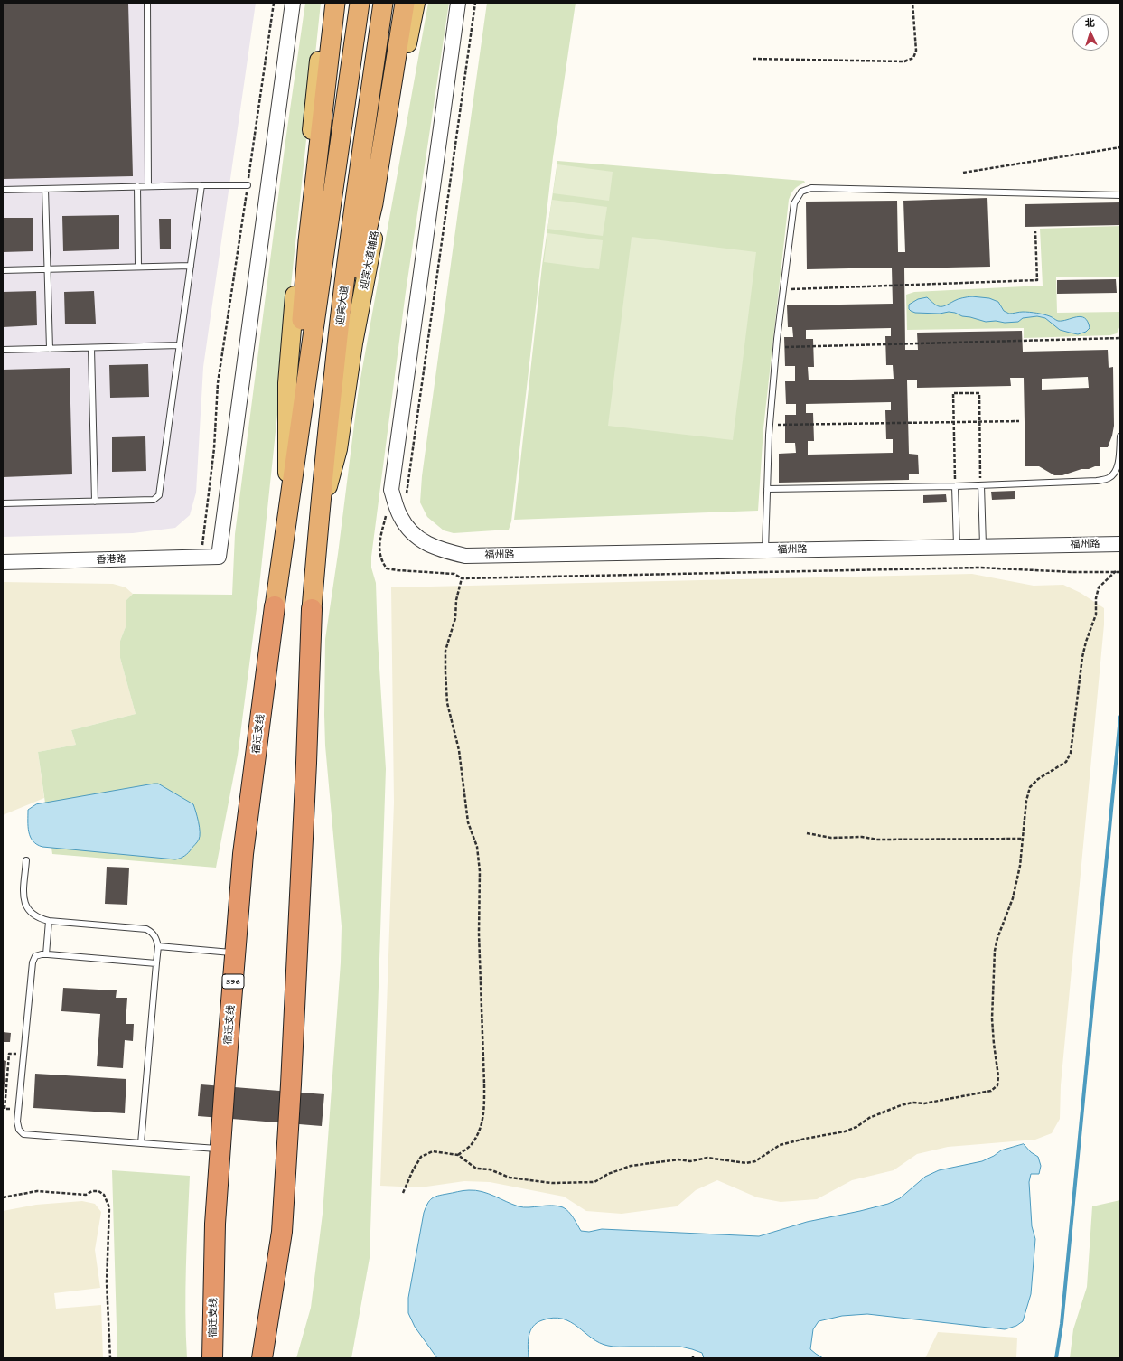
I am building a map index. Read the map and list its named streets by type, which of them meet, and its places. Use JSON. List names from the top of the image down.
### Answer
{
  "streets": {
    "highway": ["迎宾大道", "宿迁支线", "S96"],
    "main road": ["迎宾大道辅路"],
    "street": ["福州路", "香港路"]
  },
  "crossings": [
    ["迎宾大道辅路", "迎宾大道"]
  ],
  "north": "top"
}
